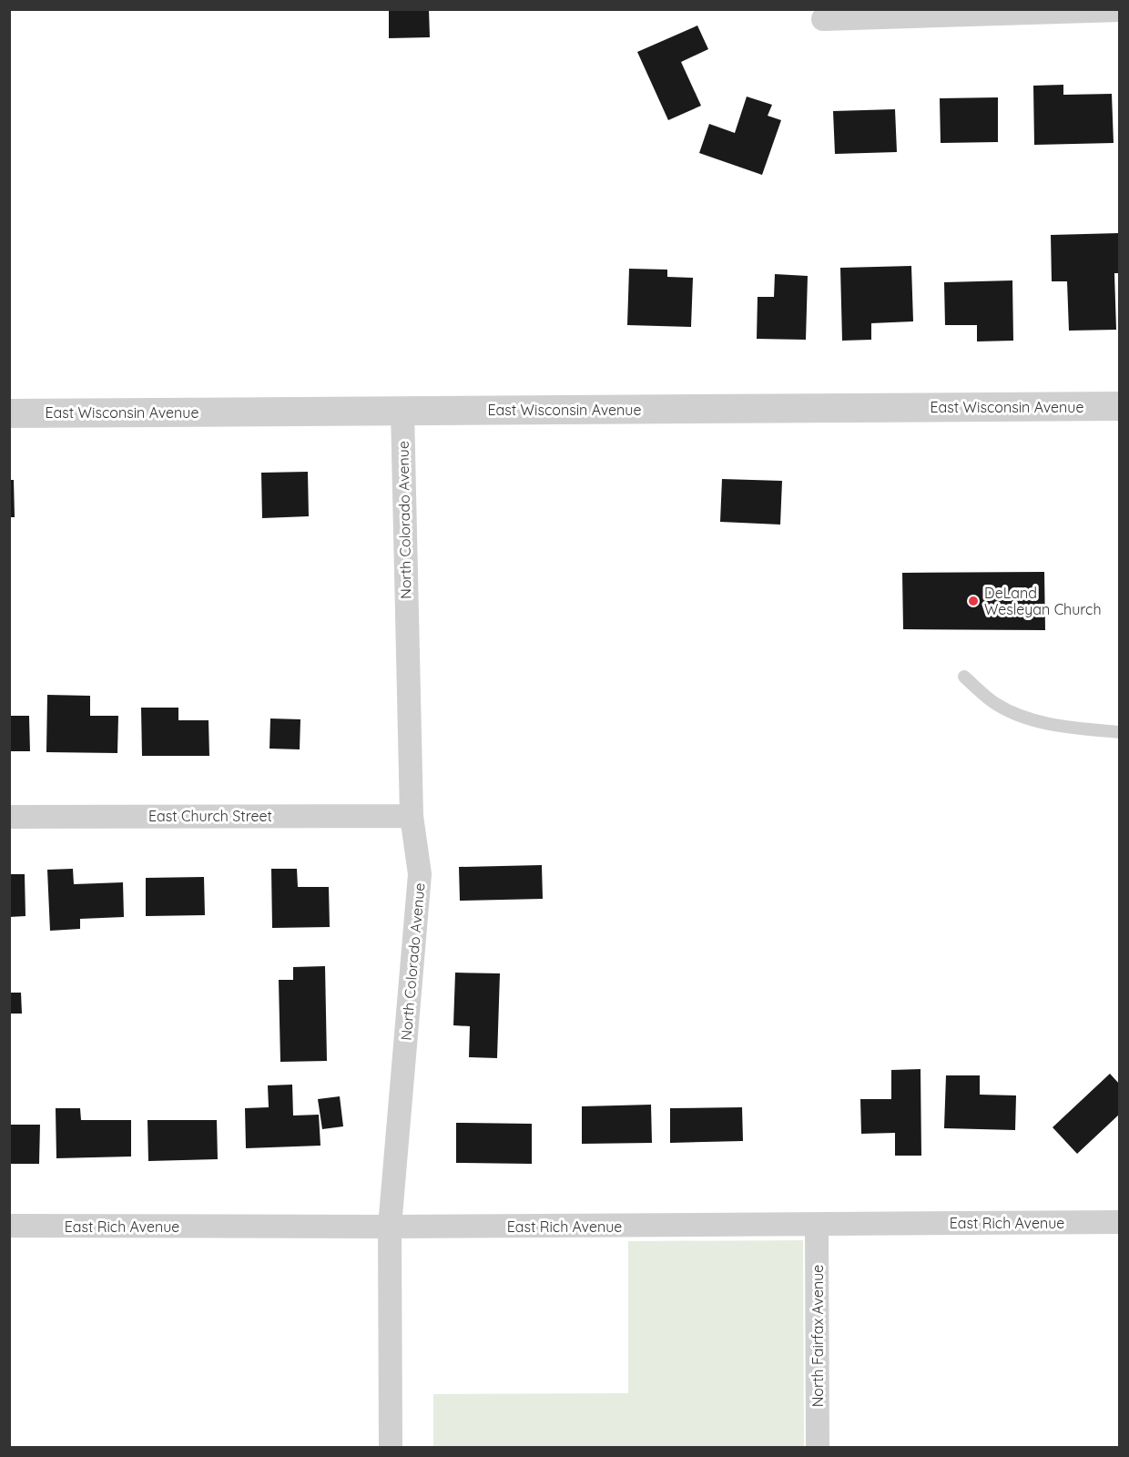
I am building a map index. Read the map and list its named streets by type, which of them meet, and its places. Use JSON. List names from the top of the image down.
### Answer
{
  "streets": {
    "street": [
      "East Wisconsin Avenue",
      "North Colorado Avenue",
      "East Church Street",
      "East Rich Avenue",
      "North Fairfax Avenue"
    ]
  },
  "crossings": [
    ["East Wisconsin Avenue", "North Colorado Avenue"],
    ["North Colorado Avenue", "East Church Street"],
    ["North Colorado Avenue", "East Rich Avenue"],
    ["East Rich Avenue", "North Fairfax Avenue"]
  ],
  "places": ["DeLand Wesleyan Church"]
}
